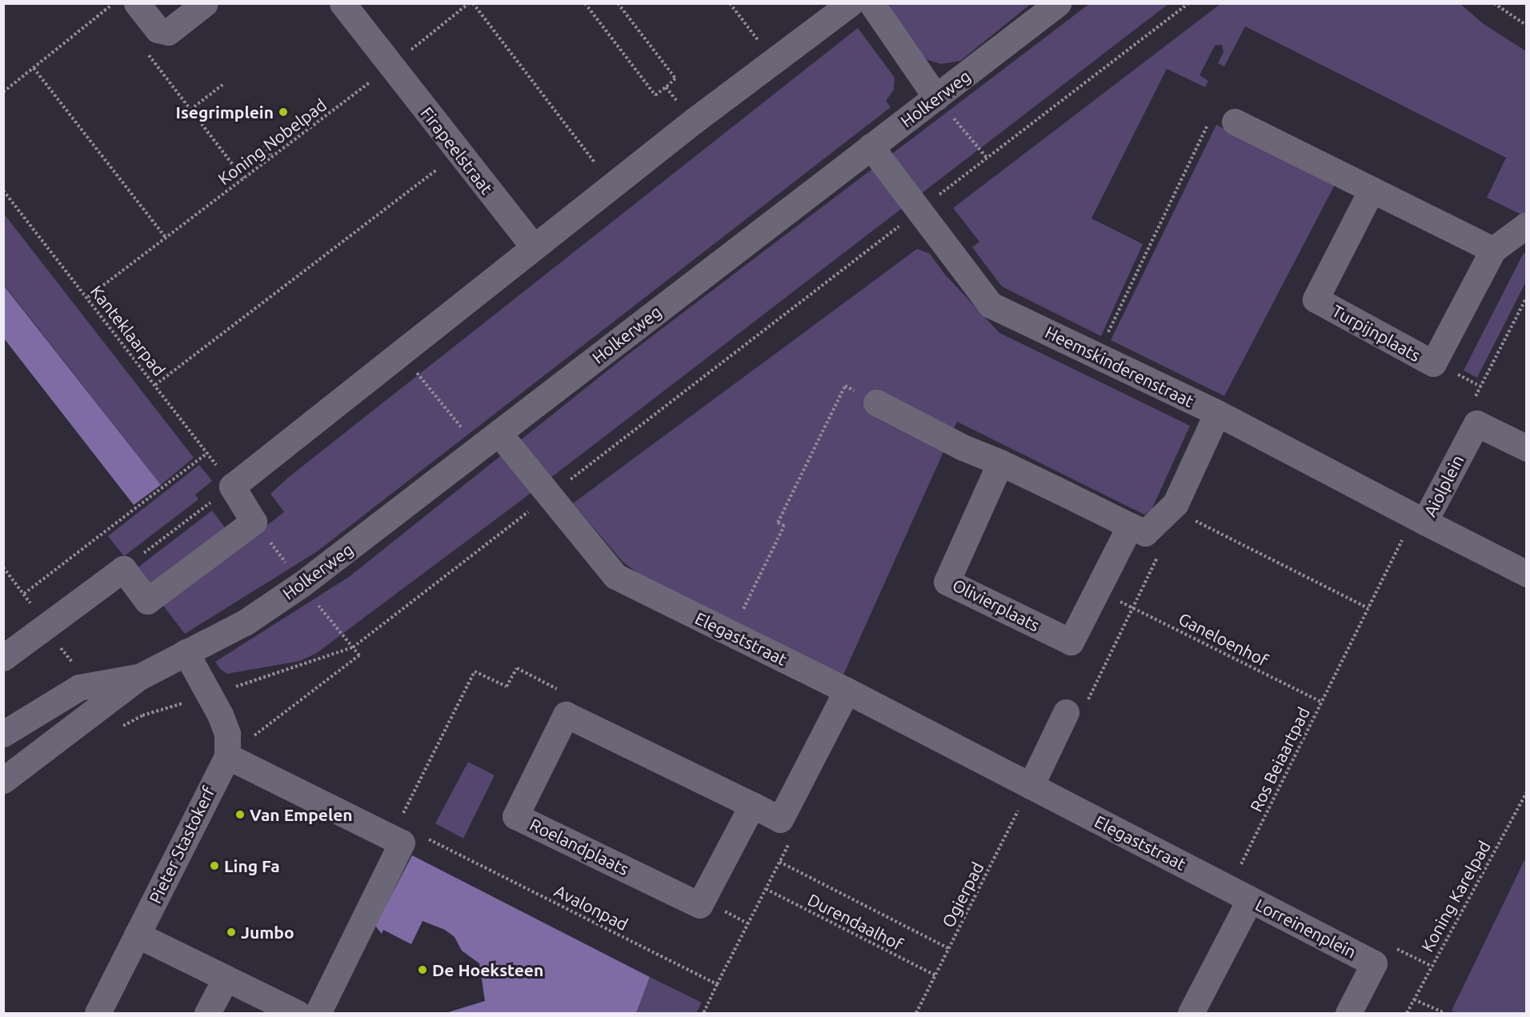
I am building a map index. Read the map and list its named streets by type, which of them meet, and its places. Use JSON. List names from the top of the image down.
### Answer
{
  "streets": {
    "street": [
      "Holkerweg",
      "Firapeelstraat",
      "Turpijnplaats",
      "Heemskinderenstraat",
      "Aiolplein",
      "Olivierplaats",
      "Elegaststraat",
      "Pieter Stastokerf",
      "Roelandplaats",
      "Lorreinenplein"
    ],
    "path": [
      "Koning Nobelpad",
      "Kanteklaarpad",
      "Ganeloenhof",
      "Ros Beiaartpad",
      "Ogierpad",
      "Koning Karelpad",
      "Avalonpad",
      "Durendaalhof"
    ]
  },
  "crossings": [
    ["Holkerweg", "Heemskinderenstraat"],
    ["Holkerweg", "Elegaststraat"],
    ["Koning Nobelpad", "Firapeelstraat"],
    ["Koning Nobelpad", "Kanteklaarpad"],
    ["Heemskinderenstraat", "Aiolplein"],
    ["Heemskinderenstraat", "Ros Beiaartpad"],
    ["Aiolplein", "Ros Beiaartpad"],
    ["Elegaststraat", "Ros Beiaartpad"],
    ["Elegaststraat", "Roelandplaats"],
    ["Elegaststraat", "Ogierpad"],
    ["Elegaststraat", "Lorreinenplein"],
    ["Ganeloenhof", "Ros Beiaartpad"],
    ["Ros Beiaartpad", "Lorreinenplein"],
    ["Ogierpad", "Durendaalhof"]
  ],
  "places": [
    "Isegrimplein",
    "Van Empelen",
    "Ling Fa",
    "Jumbo",
    "De Hoeksteen"
  ]
}
